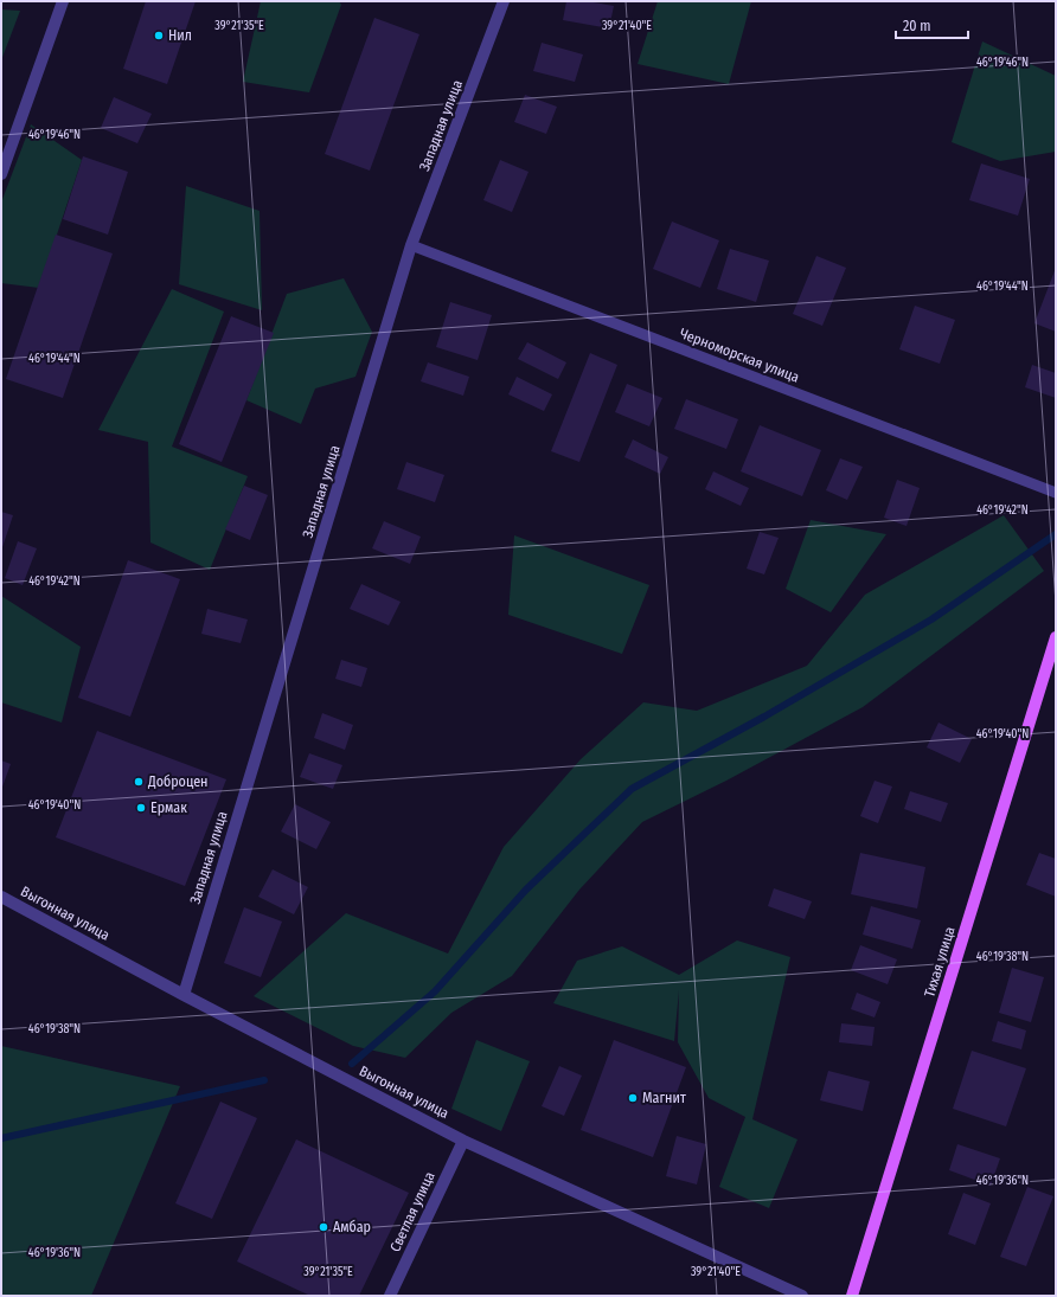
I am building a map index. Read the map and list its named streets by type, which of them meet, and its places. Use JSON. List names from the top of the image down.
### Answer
{
  "streets": {
    "main road": ["Тихая улица"],
    "street": ["Западная улица", "Выгонная улица", "Светлая улица"],
    "lane": ["Черноморская улица"]
  },
  "crossings": [
    ["Западная улица", "Черноморская улица"],
    ["Западная улица", "Выгонная улица"],
    ["Выгонная улица", "Светлая улица"]
  ],
  "places": [
    "Нил",
    "Доброцен",
    "Ермак",
    "Магнит",
    "Амбар"
  ],
  "scale_bar": "20 m",
  "coordinates": [
    "39°21'35\"E",
    "39°21'40\"E",
    "46°19'46\"N",
    "46°19'44\"N",
    "46°19'42\"N",
    "46°19'40\"N",
    "46°19'38\"N",
    "46°19'36\"N"
  ]
}
